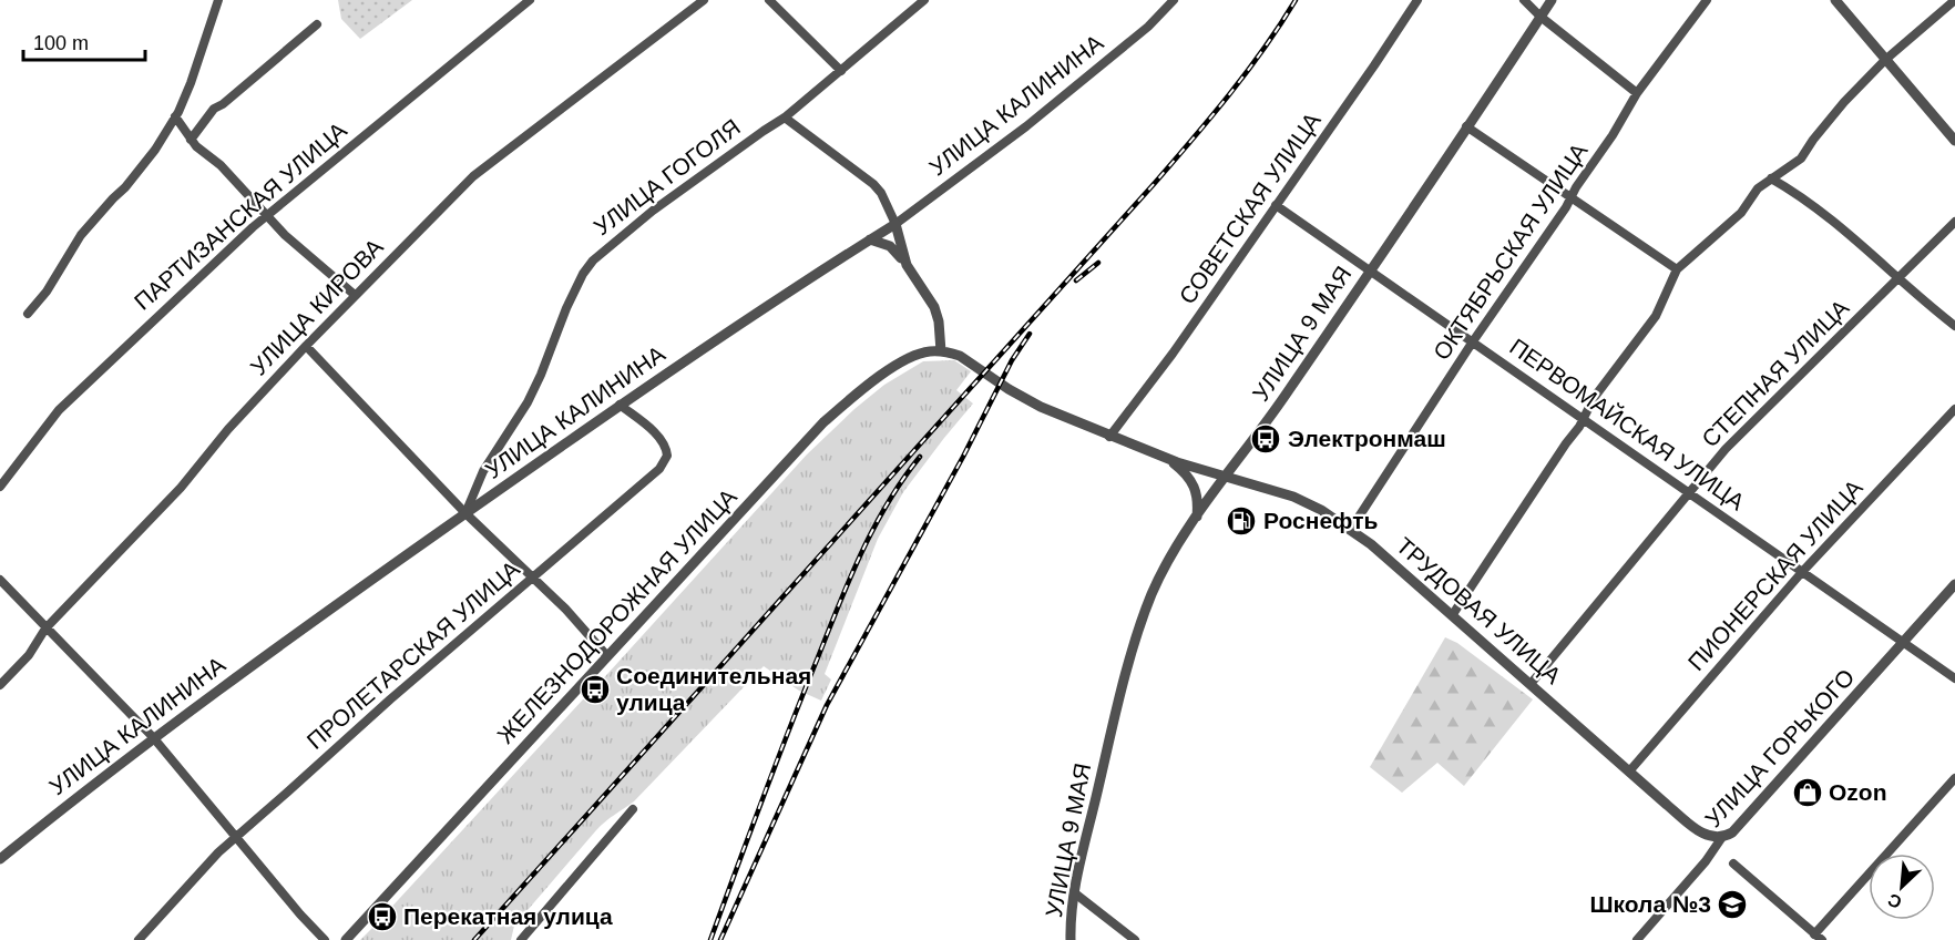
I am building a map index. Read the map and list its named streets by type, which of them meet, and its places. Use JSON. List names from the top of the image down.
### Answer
{
  "streets": {
    "street": [
      "УЛИЦА КАЛИНИНА",
      "УЛИЦА ГОГОЛЯ",
      "СОВЕТСКАЯ УЛИЦА",
      "ПАРТИЗАНСКАЯ УЛИЦА",
      "ОКТЯБРЬСКАЯ УЛИЦА",
      "УЛИЦА КИРОВА",
      "УЛИЦА 9 МАЯ",
      "СТЕПНАЯ УЛИЦА",
      "ПЕРВОМАЙСКАЯ УЛИЦА",
      "ПИОНЕРСКАЯ УЛИЦА",
      "ТРУДОВАЯ УЛИЦА",
      "ЖЕЛЕЗНОДОРОЖНАЯ УЛИЦА",
      "ПРОЛЕТАРСКАЯ УЛИЦА",
      "УЛИЦА ГОРЬКОГО"
    ]
  },
  "crossings": [
    ["УЛИЦА КАЛИНИНА", "УЛИЦА ГОГОЛЯ"],
    ["УЛИЦА КАЛИНИНА", "ПРОЛЕТАРСКАЯ УЛИЦА"],
    ["СОВЕТСКАЯ УЛИЦА", "ПЕРВОМАЙСКАЯ УЛИЦА"],
    ["СОВЕТСКАЯ УЛИЦА", "ТРУДОВАЯ УЛИЦА"],
    ["ОКТЯБРЬСКАЯ УЛИЦА", "ПЕРВОМАЙСКАЯ УЛИЦА"],
    ["ОКТЯБРЬСКАЯ УЛИЦА", "ТРУДОВАЯ УЛИЦА"],
    ["УЛИЦА 9 МАЯ", "ПЕРВОМАЙСКАЯ УЛИЦА"],
    ["УЛИЦА 9 МАЯ", "ТРУДОВАЯ УЛИЦА"],
    ["СТЕПНАЯ УЛИЦА", "ПЕРВОМАЙСКАЯ УЛИЦА"],
    ["СТЕПНАЯ УЛИЦА", "ТРУДОВАЯ УЛИЦА"],
    ["ПЕРВОМАЙСКАЯ УЛИЦА", "ПИОНЕРСКАЯ УЛИЦА"],
    ["ПЕРВОМАЙСКАЯ УЛИЦА", "УЛИЦА ГОРЬКОГО"],
    ["ПИОНЕРСКАЯ УЛИЦА", "ТРУДОВАЯ УЛИЦА"],
    ["ТРУДОВАЯ УЛИЦА", "ЖЕЛЕЗНОДОРОЖНАЯ УЛИЦА"],
    ["ТРУДОВАЯ УЛИЦА", "УЛИЦА ГОРЬКОГО"]
  ],
  "places": {
    "bus stop": ["Электронмаш", "Соединительная улица", "Перекатная улица"],
    "fuel station": ["Роснефть"],
    "shop": ["Ozon"],
    "school or university": ["Школа №3"]
  },
  "scale_bar": "100 m",
  "north": "bottom left"
}
